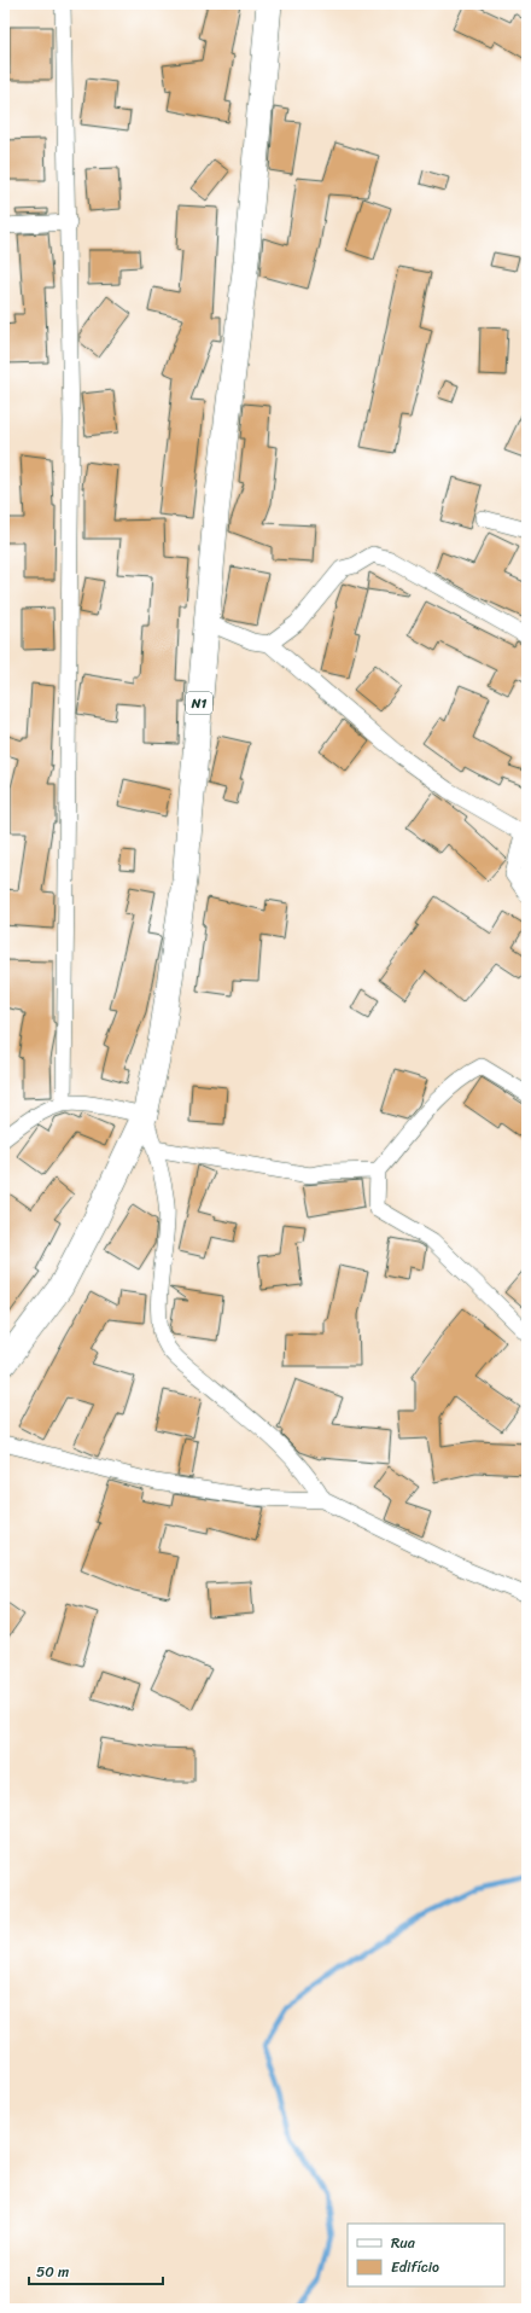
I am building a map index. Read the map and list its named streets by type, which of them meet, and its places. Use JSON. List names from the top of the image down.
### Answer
{
  "streets": {
    "main road": ["N1"]
  },
  "legend": ["Rua", "Edifício"],
  "scale_bar": "50 m"
}
